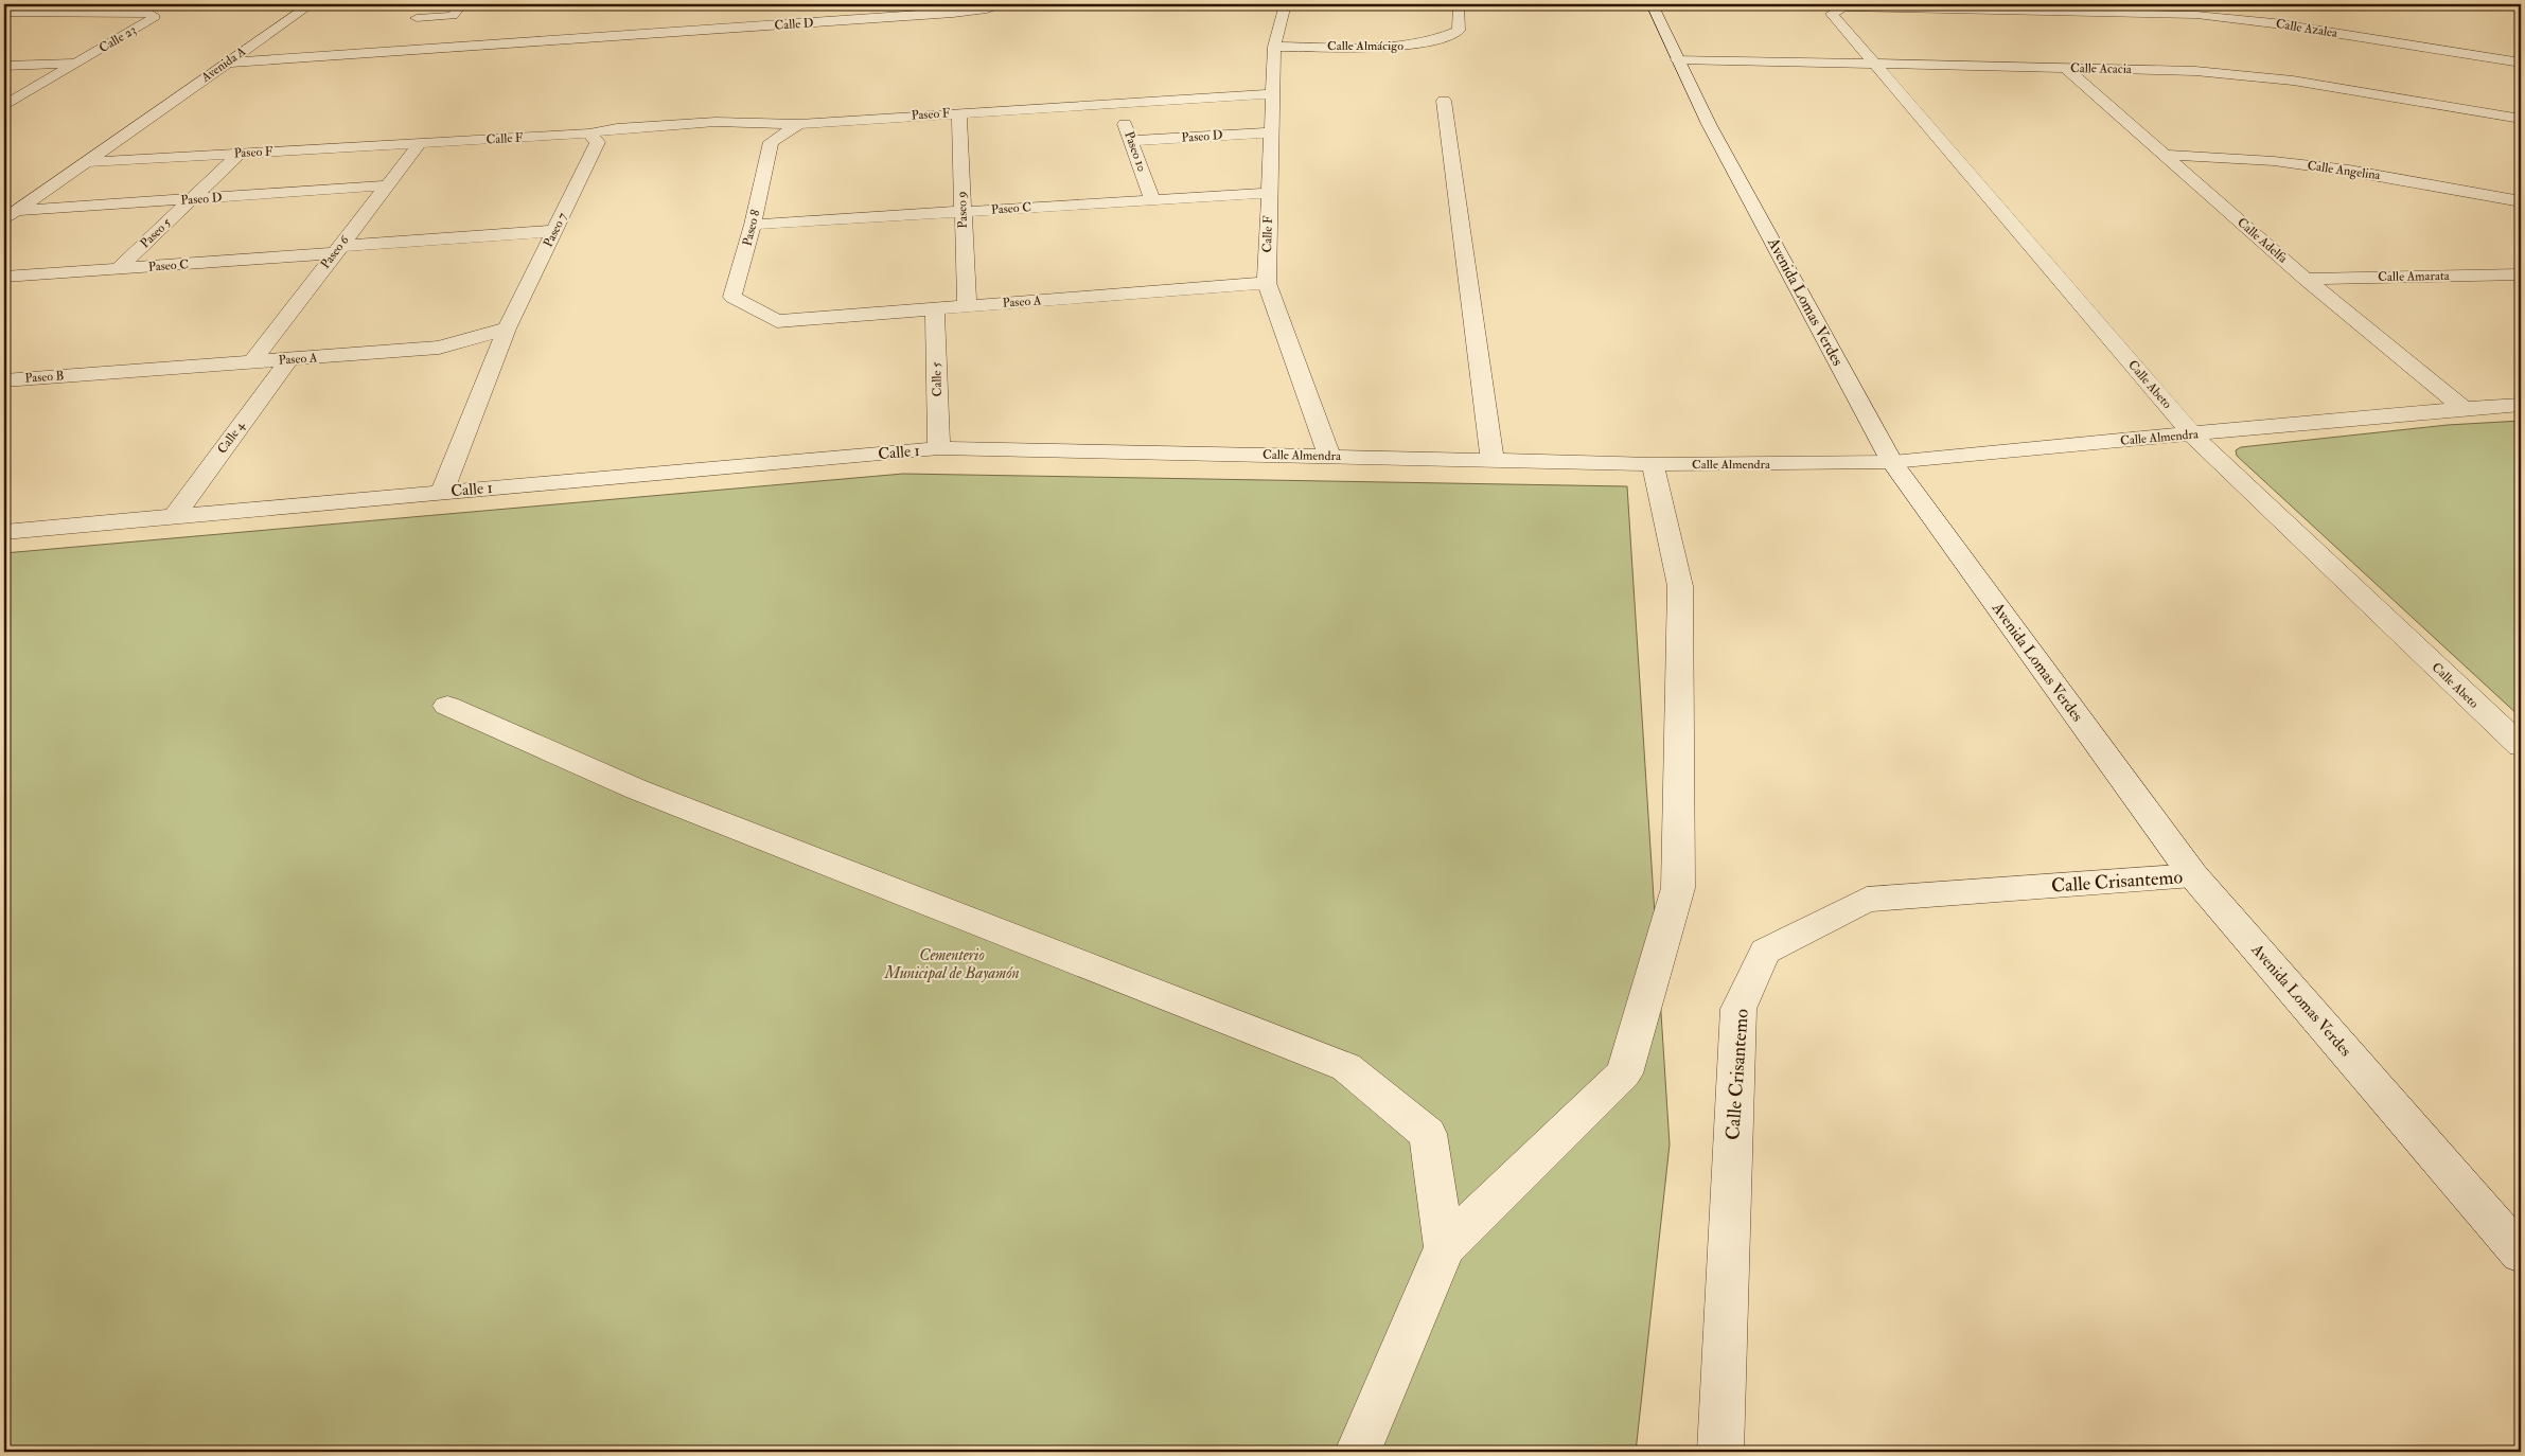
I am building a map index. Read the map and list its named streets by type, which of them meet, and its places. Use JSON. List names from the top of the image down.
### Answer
{
  "streets": {
    "street": [
      "Calle D",
      "Calle Azalea",
      "Calle 23",
      "Calle Almácigo",
      "Avenida A",
      "Calle Acacia",
      "Paseo F",
      "Paseo D",
      "Calle F",
      "Paseo 10",
      "Calle Angelina",
      "Paseo C",
      "Paseo 9",
      "Paseo 8",
      "Paseo 7",
      "Paseo 5",
      "Calle Adelfa",
      "Paseo 6",
      "Calle Amarata",
      "Paseo A",
      "Avenida Lomas Verdes",
      "Paseo B",
      "Calle 5",
      "Calle Abeto",
      "Calle 4",
      "Calle Almendra",
      "Calle 1",
      "Calle Crisantemo"
    ]
  },
  "crossings": [
    ["Calle D", "Avenida A"],
    ["Calle Azalea", "Calle Acacia"],
    ["Calle Azalea", "Calle Abeto"],
    ["Calle Almácigo", "Calle F"],
    ["Avenida A", "Paseo F"],
    ["Calle Acacia", "Calle Adelfa"],
    ["Calle Acacia", "Avenida Lomas Verdes"],
    ["Calle Acacia", "Calle Abeto"],
    ["Paseo F", "Calle F"],
    ["Paseo F", "Paseo 10"],
    ["Paseo F", "Paseo 9"],
    ["Paseo F", "Paseo 8"],
    ["Paseo F", "Paseo 7"],
    ["Paseo F", "Paseo 5"],
    ["Paseo F", "Paseo 6"],
    ["Paseo D", "Calle F"],
    ["Paseo D", "Paseo 10"],
    ["Paseo D", "Paseo 5"],
    ["Paseo D", "Paseo 6"],
    ["Calle F", "Paseo C"],
    ["Calle F", "Paseo 7"],
    ["Calle F", "Paseo 6"],
    ["Calle F", "Paseo A"],
    ["Calle F", "Calle Almendra"],
    ["Paseo 10", "Paseo C"],
    ["Calle Angelina", "Calle Adelfa"],
    ["Paseo C", "Paseo 9"],
    ["Paseo C", "Paseo 8"],
    ["Paseo C", "Paseo 7"],
    ["Paseo C", "Paseo 5"],
    ["Paseo C", "Paseo 6"],
    ["Paseo 9", "Paseo A"],
    ["Paseo 8", "Paseo A"],
    ["Paseo 7", "Paseo A"],
    ["Paseo 7", "Calle 1"],
    ["Calle Adelfa", "Calle Amarata"],
    ["Calle Adelfa", "Calle Almendra"],
    ["Paseo 6", "Paseo A"],
    ["Paseo A", "Paseo B"],
    ["Paseo A", "Calle 5"],
    ["Paseo A", "Calle 4"],
    ["Avenida Lomas Verdes", "Calle Almendra"],
    ["Avenida Lomas Verdes", "Calle Crisantemo"],
    ["Calle 5", "Calle Almendra"],
    ["Calle 5", "Calle 1"],
    ["Calle Abeto", "Calle Almendra"],
    ["Calle 4", "Calle 1"],
    ["Calle Almendra", "Calle 1"]
  ],
  "parks": ["Cementerio Municipal de Bayamón"]
}
